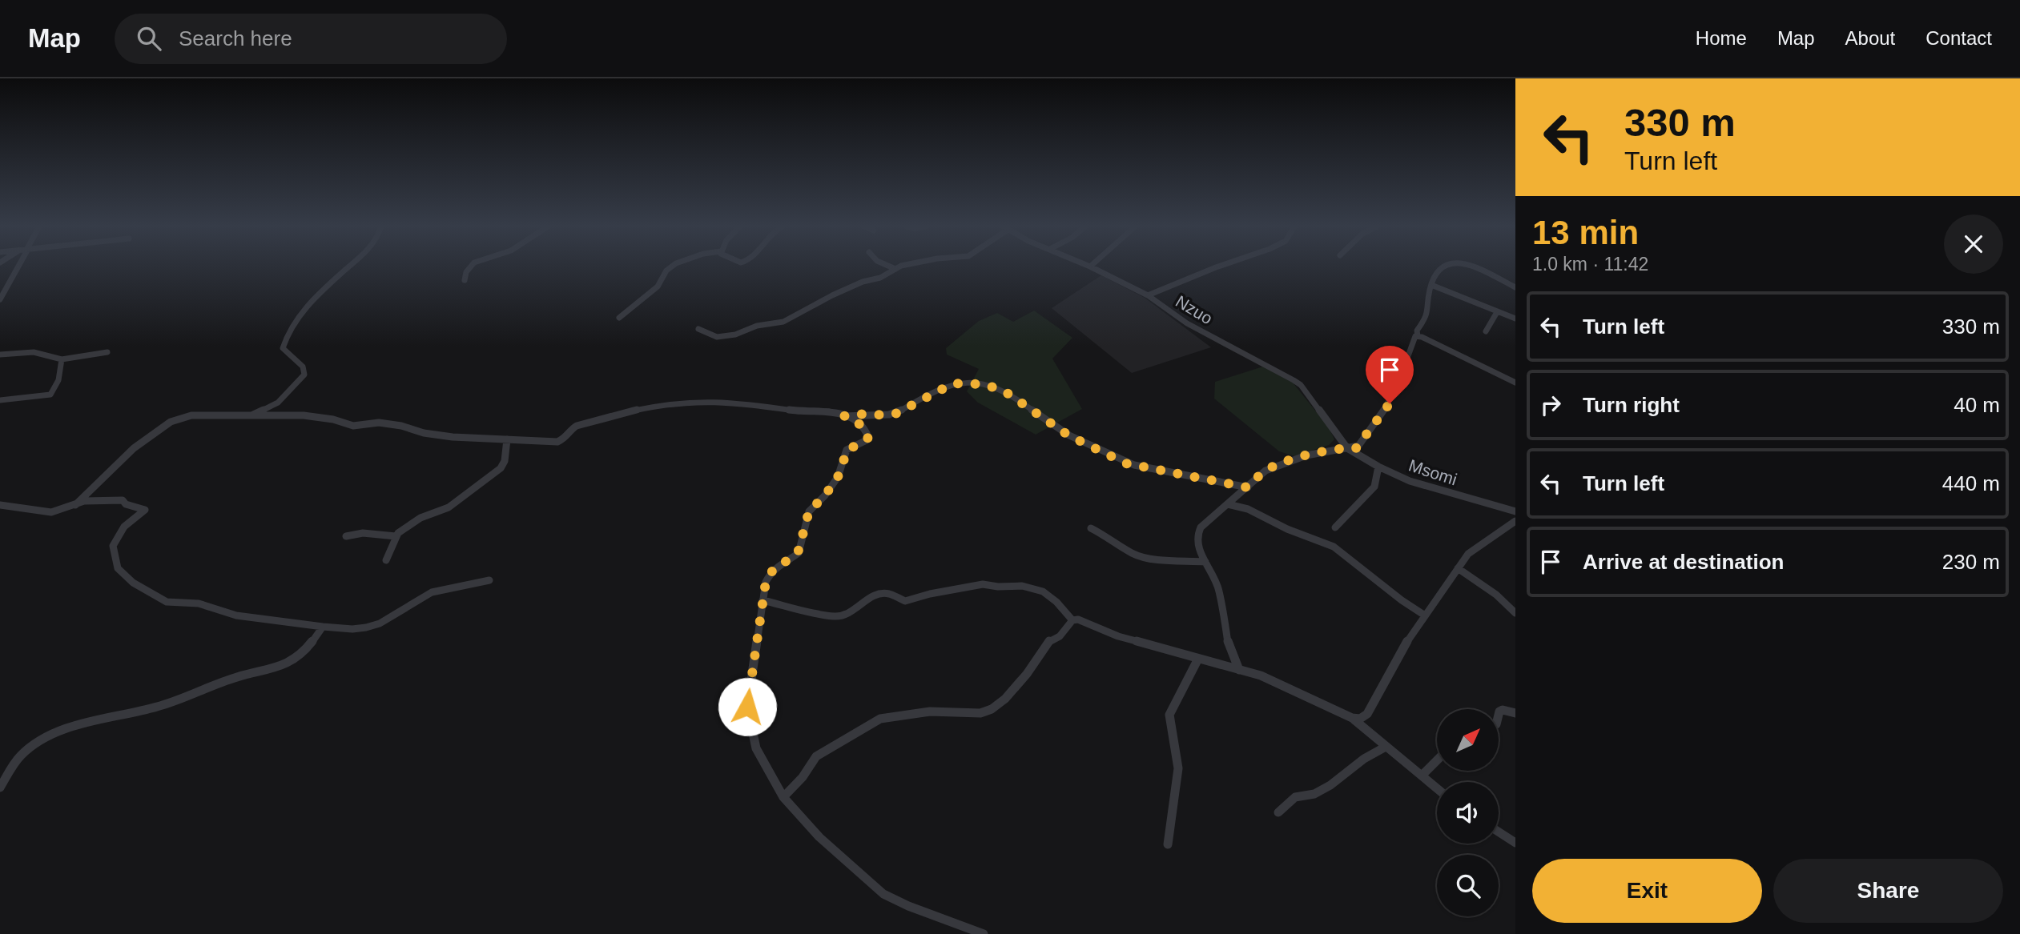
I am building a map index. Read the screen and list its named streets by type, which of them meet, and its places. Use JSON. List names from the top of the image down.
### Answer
{
  "streets": {
    "street": ["Nzuo", "Msomi"]
  },
  "crossings": [
    ["Nzuo", "Msomi"]
  ],
  "north": "top right",
  "page": {
    "header": "Map",
    "search": "Search here",
    "nav": [
      "Home",
      "Map",
      "About",
      "Contact"
    ],
    "turn": ["330 m", "Turn left"],
    "heading": ["13 min", "1.0 km · 11:42"],
    "list": [
      {
        "name": "Turn left",
        "value": "330 m"
      },
      {
        "name": "Turn right",
        "value": "40 m"
      },
      {
        "name": "Turn left",
        "value": "440 m"
      },
      {
        "name": "Arrive at destination",
        "value": "230 m"
      }
    ],
    "buttons": ["Exit", "Share"]
  }
}
